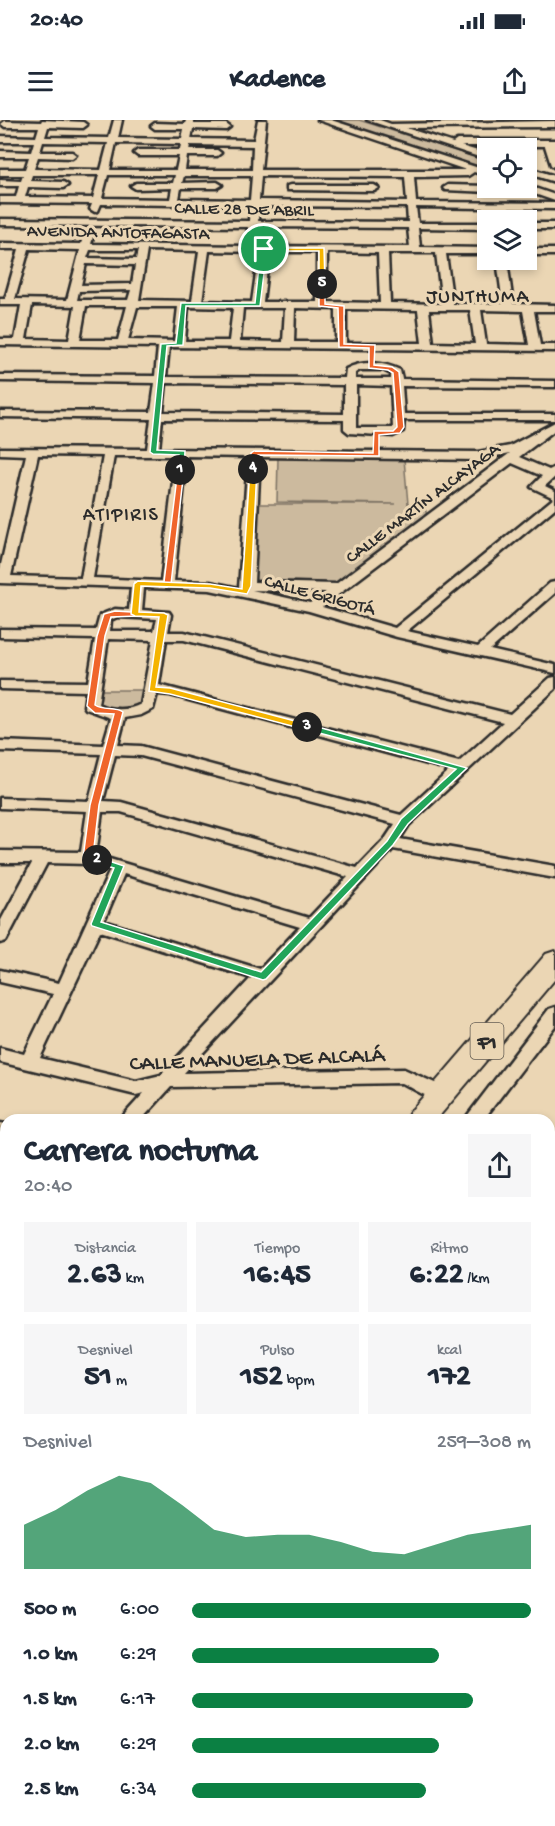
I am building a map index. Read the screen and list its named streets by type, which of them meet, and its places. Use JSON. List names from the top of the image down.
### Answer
{
  "streets": {
    "highway": ["F1"],
    "street": [
      "CALLE 28 DE ABRIL",
      "AVENIDA ANTOFAGASTA",
      "CALLE MARTÍN ALCAYAGA",
      "CALLE GRIGOTÁ",
      "CALLE MANUELA DE ALCALÁ"
    ]
  },
  "crossings": [
    ["CALLE MARTÍN ALCAYAGA", "CALLE GRIGOTÁ"],
    ["F1", "CALLE MANUELA DE ALCALÁ"]
  ],
  "districts": ["JUNTHUMA", "ATIPIRIS"],
  "page": {
    "status": "20:40",
    "header": "Kadence",
    "pins": [
      "5",
      "4",
      "1",
      "3",
      "2"
    ],
    "heading": ["Carrera nocturna", "20:40"],
    "stats": [
      ["Distancia", "2.63 km"],
      ["Tiempo", "16:45"],
      ["Ritmo", "6:22 /km"],
      ["Desnivel", "51 m"],
      ["Pulso", "152 bpm"],
      ["kcal", "172"]
    ],
    "chart": ["Desnivel", "259–308 m"],
    "list": [
      {
        "name": "500 m",
        "note": "6:00"
      },
      {
        "name": "1.0 km",
        "note": "6:29"
      },
      {
        "name": "1.5 km",
        "note": "6:17"
      },
      {
        "name": "2.0 km",
        "note": "6:29"
      },
      {
        "name": "2.5 km",
        "note": "6:34"
      }
    ]
  }
}
